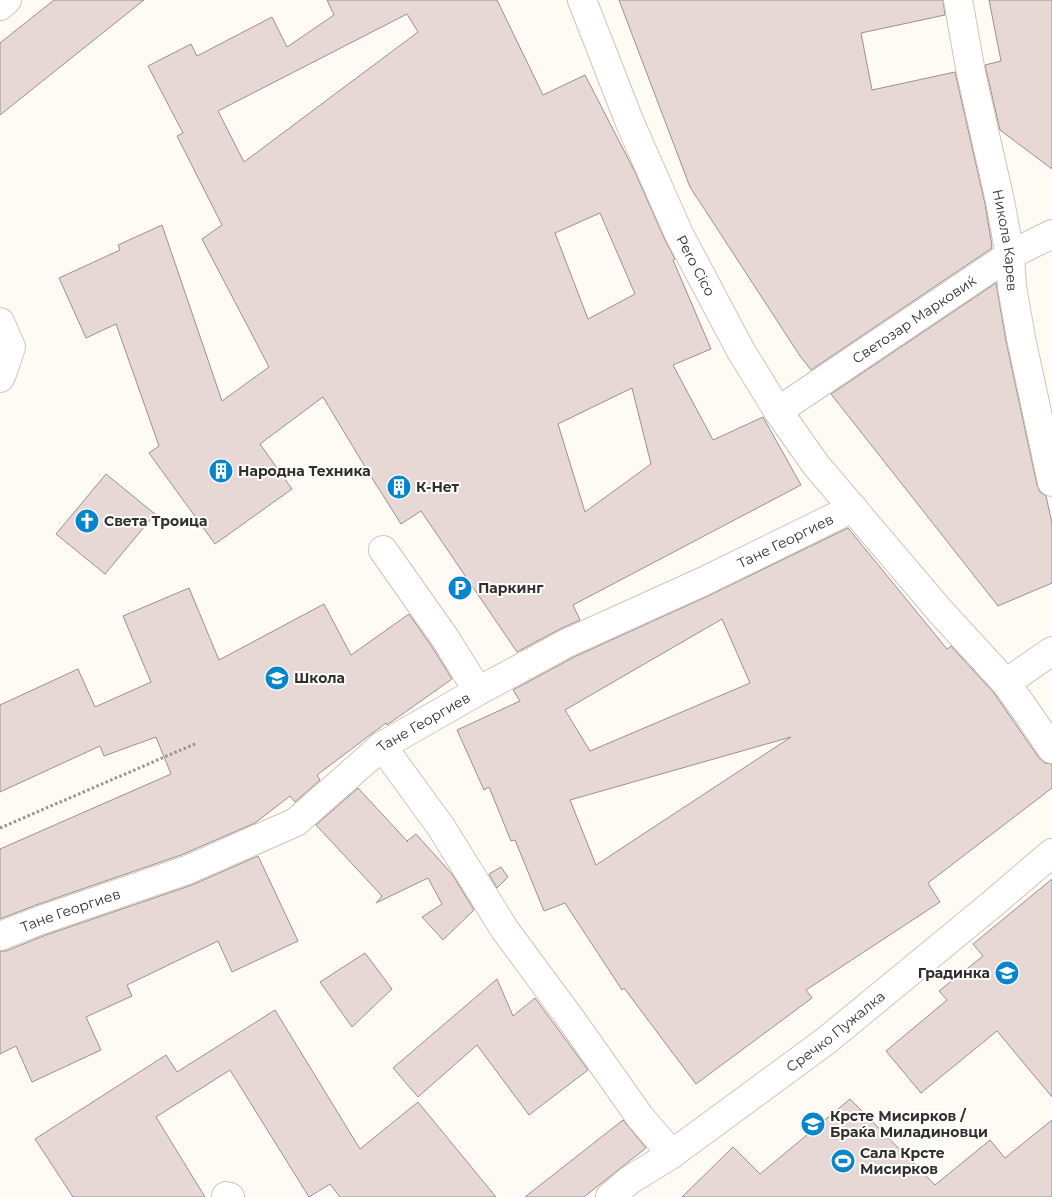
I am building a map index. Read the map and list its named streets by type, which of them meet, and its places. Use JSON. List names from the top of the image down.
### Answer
{
  "streets": {
    "street": [
      "Никола Карев",
      "Pero Cico",
      "Светозар Марковиќ",
      "Тане Георгиев",
      "Сречко Пужалка"
    ]
  },
  "crossings": [
    ["Никола Карев", "Светозар Марковиќ"],
    ["Pero Cico", "Светозар Марковиќ"],
    ["Pero Cico", "Тане Георгиев"]
  ],
  "places": {
    "building": ["Народна Техника", "К-Нет"],
    "church": ["Света Троица"],
    "parking": ["Паркинг"],
    "school or university": ["Школа", "Градинка", "Крсте Мисирков / Браќа Миладиновци"],
    "sports": ["Сала Крсте Мисирков"]
  }
}
